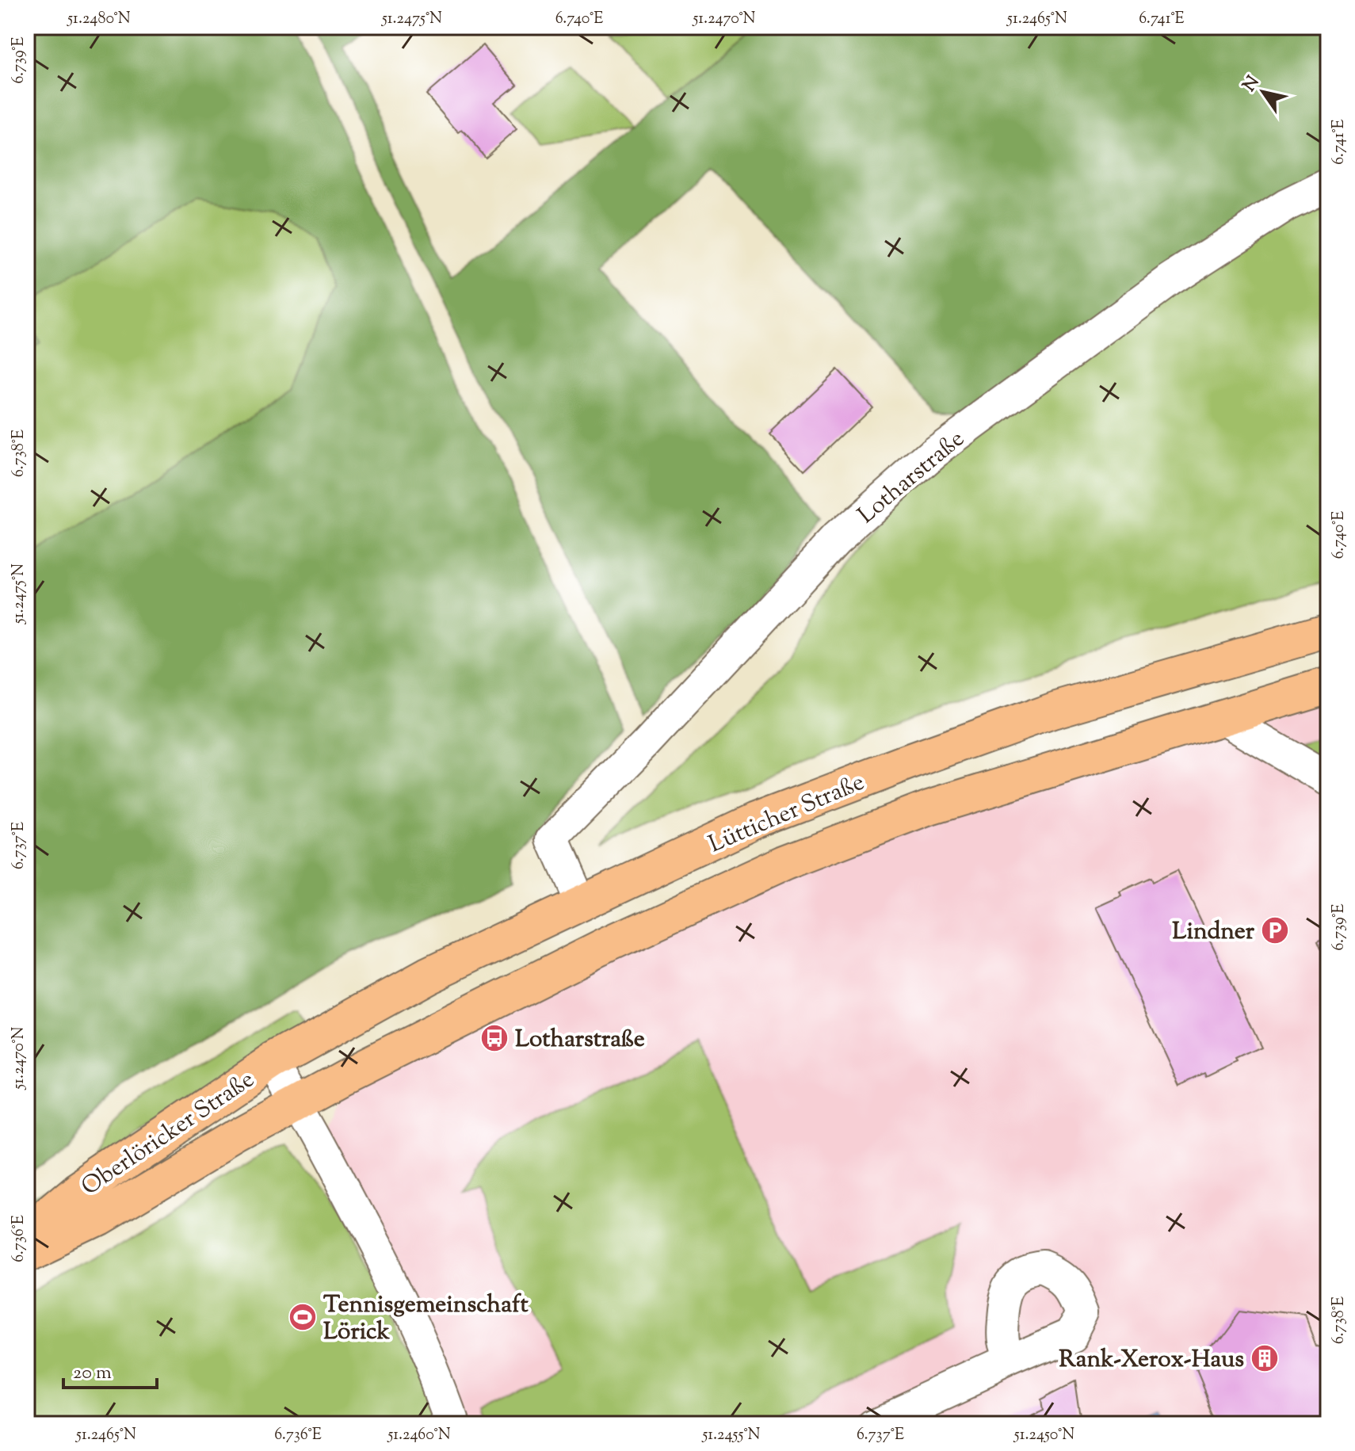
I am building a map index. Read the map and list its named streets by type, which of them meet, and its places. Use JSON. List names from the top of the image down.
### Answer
{
  "streets": {
    "main road": ["Lütticher Straße", "Oberlöricker Straße"],
    "street": ["Lotharstraße"]
  },
  "crossings": [
    ["Lotharstraße", "Lütticher Straße"],
    ["Lütticher Straße", "Oberlöricker Straße"]
  ],
  "places": {
    "parking": ["Lindner"],
    "bus stop": ["Lotharstraße"],
    "sports": ["Tennisgemeinschaft Lörick"],
    "building": ["Rank-Xerox-Haus"]
  },
  "scale_bar": "20 m",
  "north": "top left",
  "coordinates": [
    "51.2480°N",
    "51.2475°N",
    "6.740°E",
    "51.2470°N",
    "51.2465°N",
    "6.741°E",
    "6.739°E",
    "6.738°E",
    "6.737°E",
    "6.736°E",
    "51.2460°N",
    "51.2455°N",
    "51.2450°N"
  ]
}
